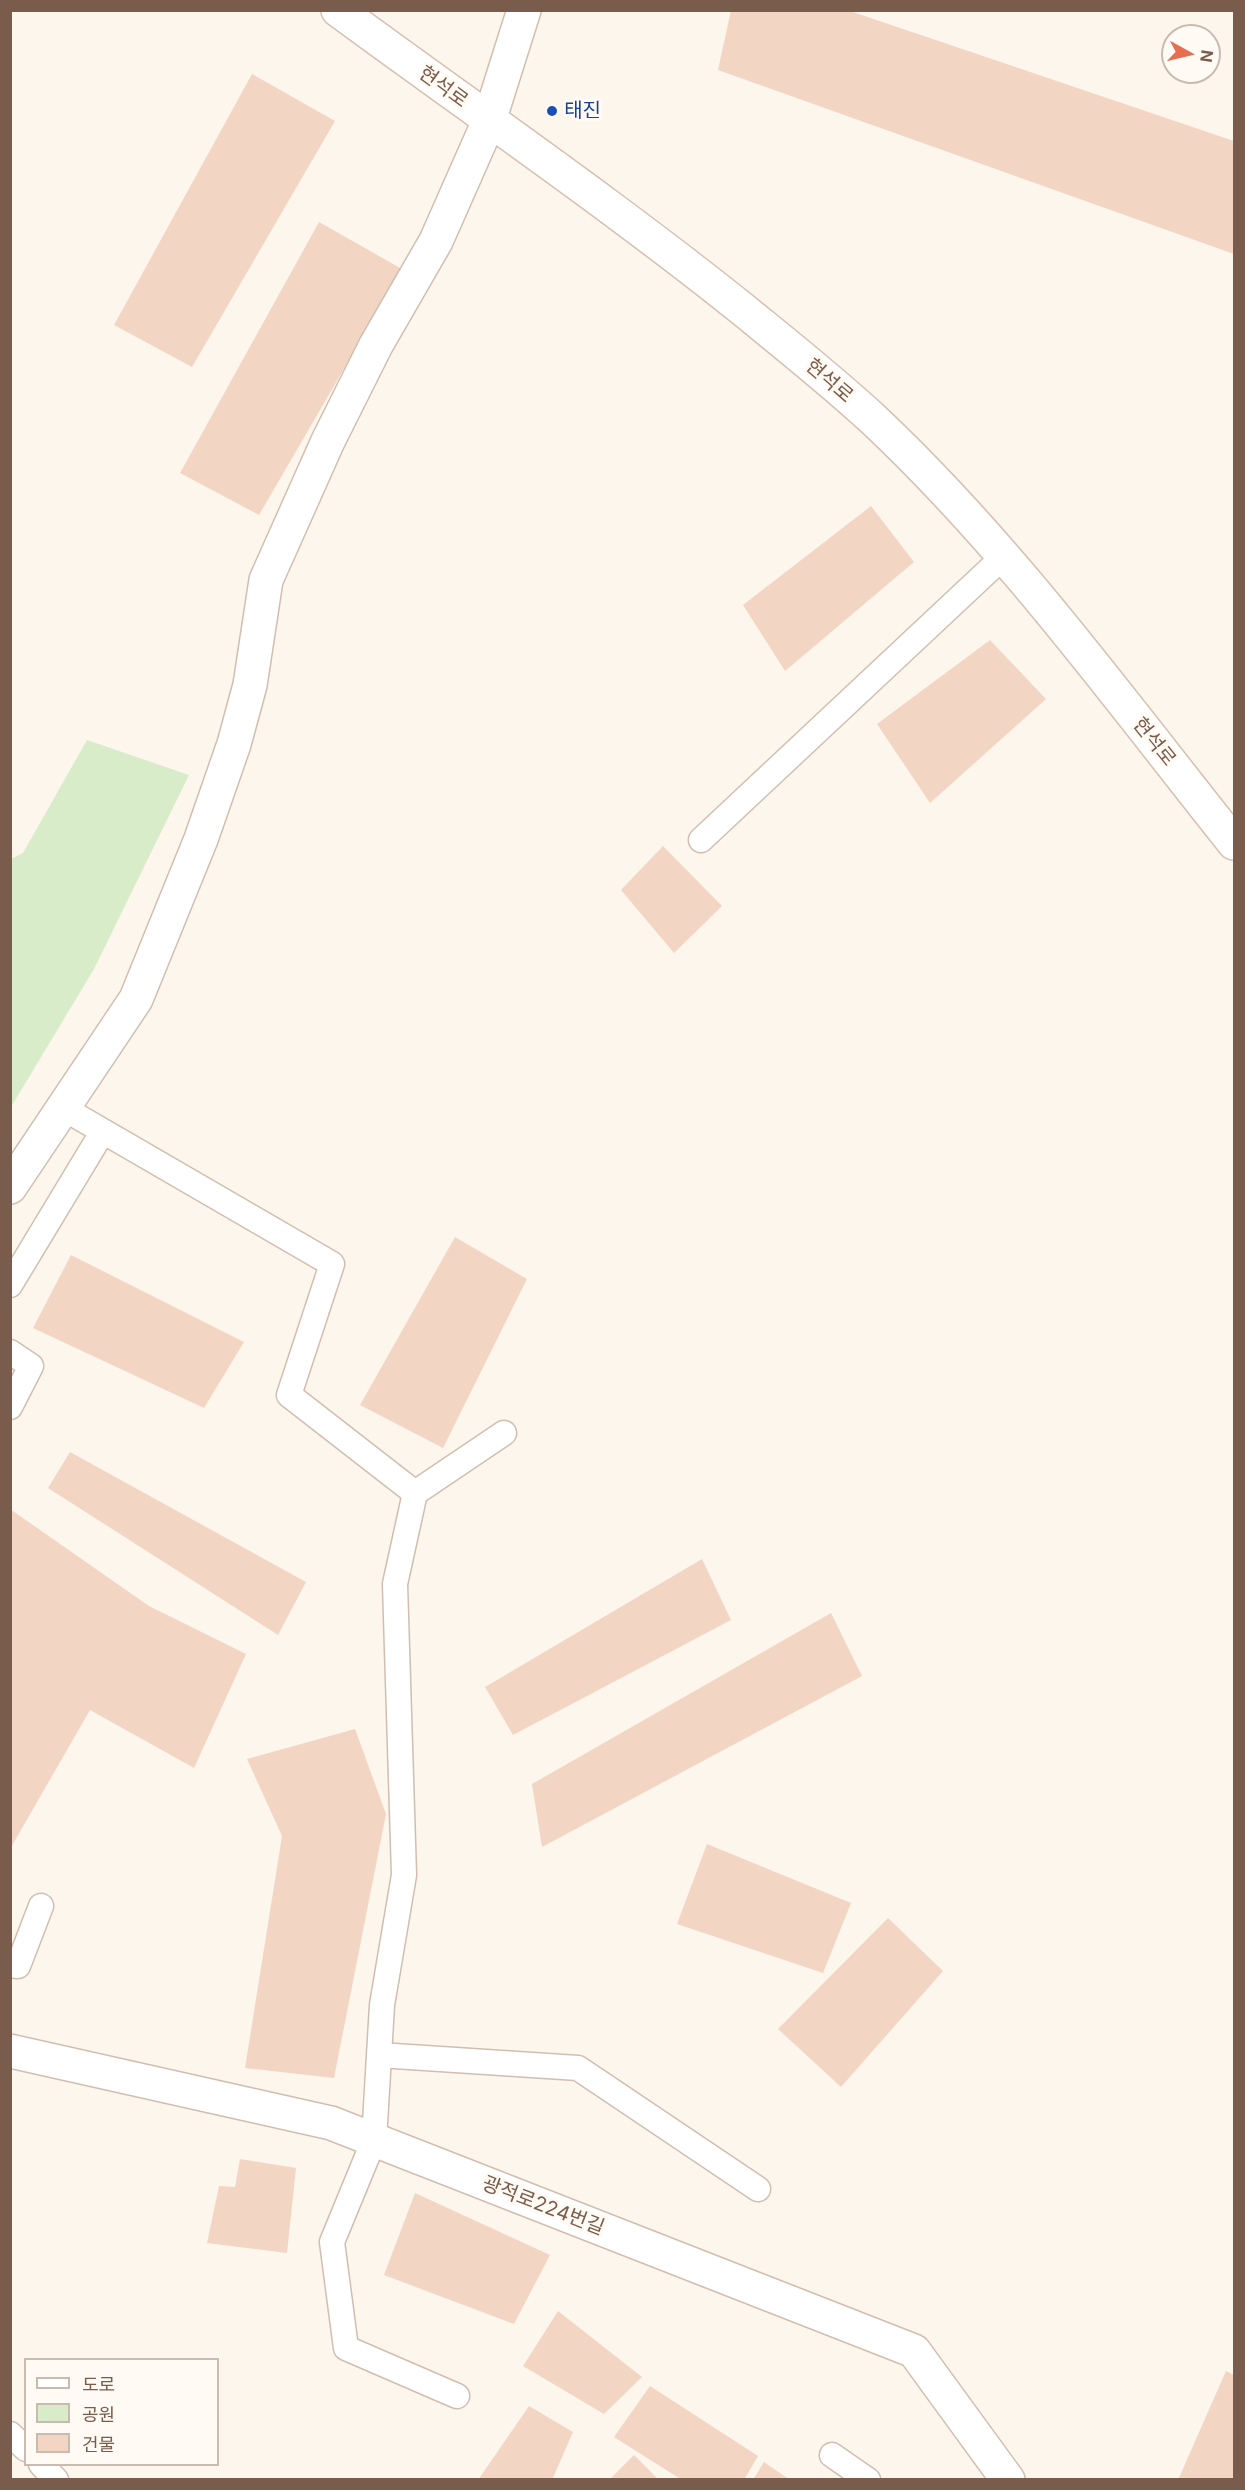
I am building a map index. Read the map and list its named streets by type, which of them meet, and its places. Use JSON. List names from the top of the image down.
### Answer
{
  "streets": {
    "street": ["현석로", "광적로224번길"]
  },
  "places": ["태진"],
  "legend": ["도로", "공원", "건물"],
  "north": "right"
}
